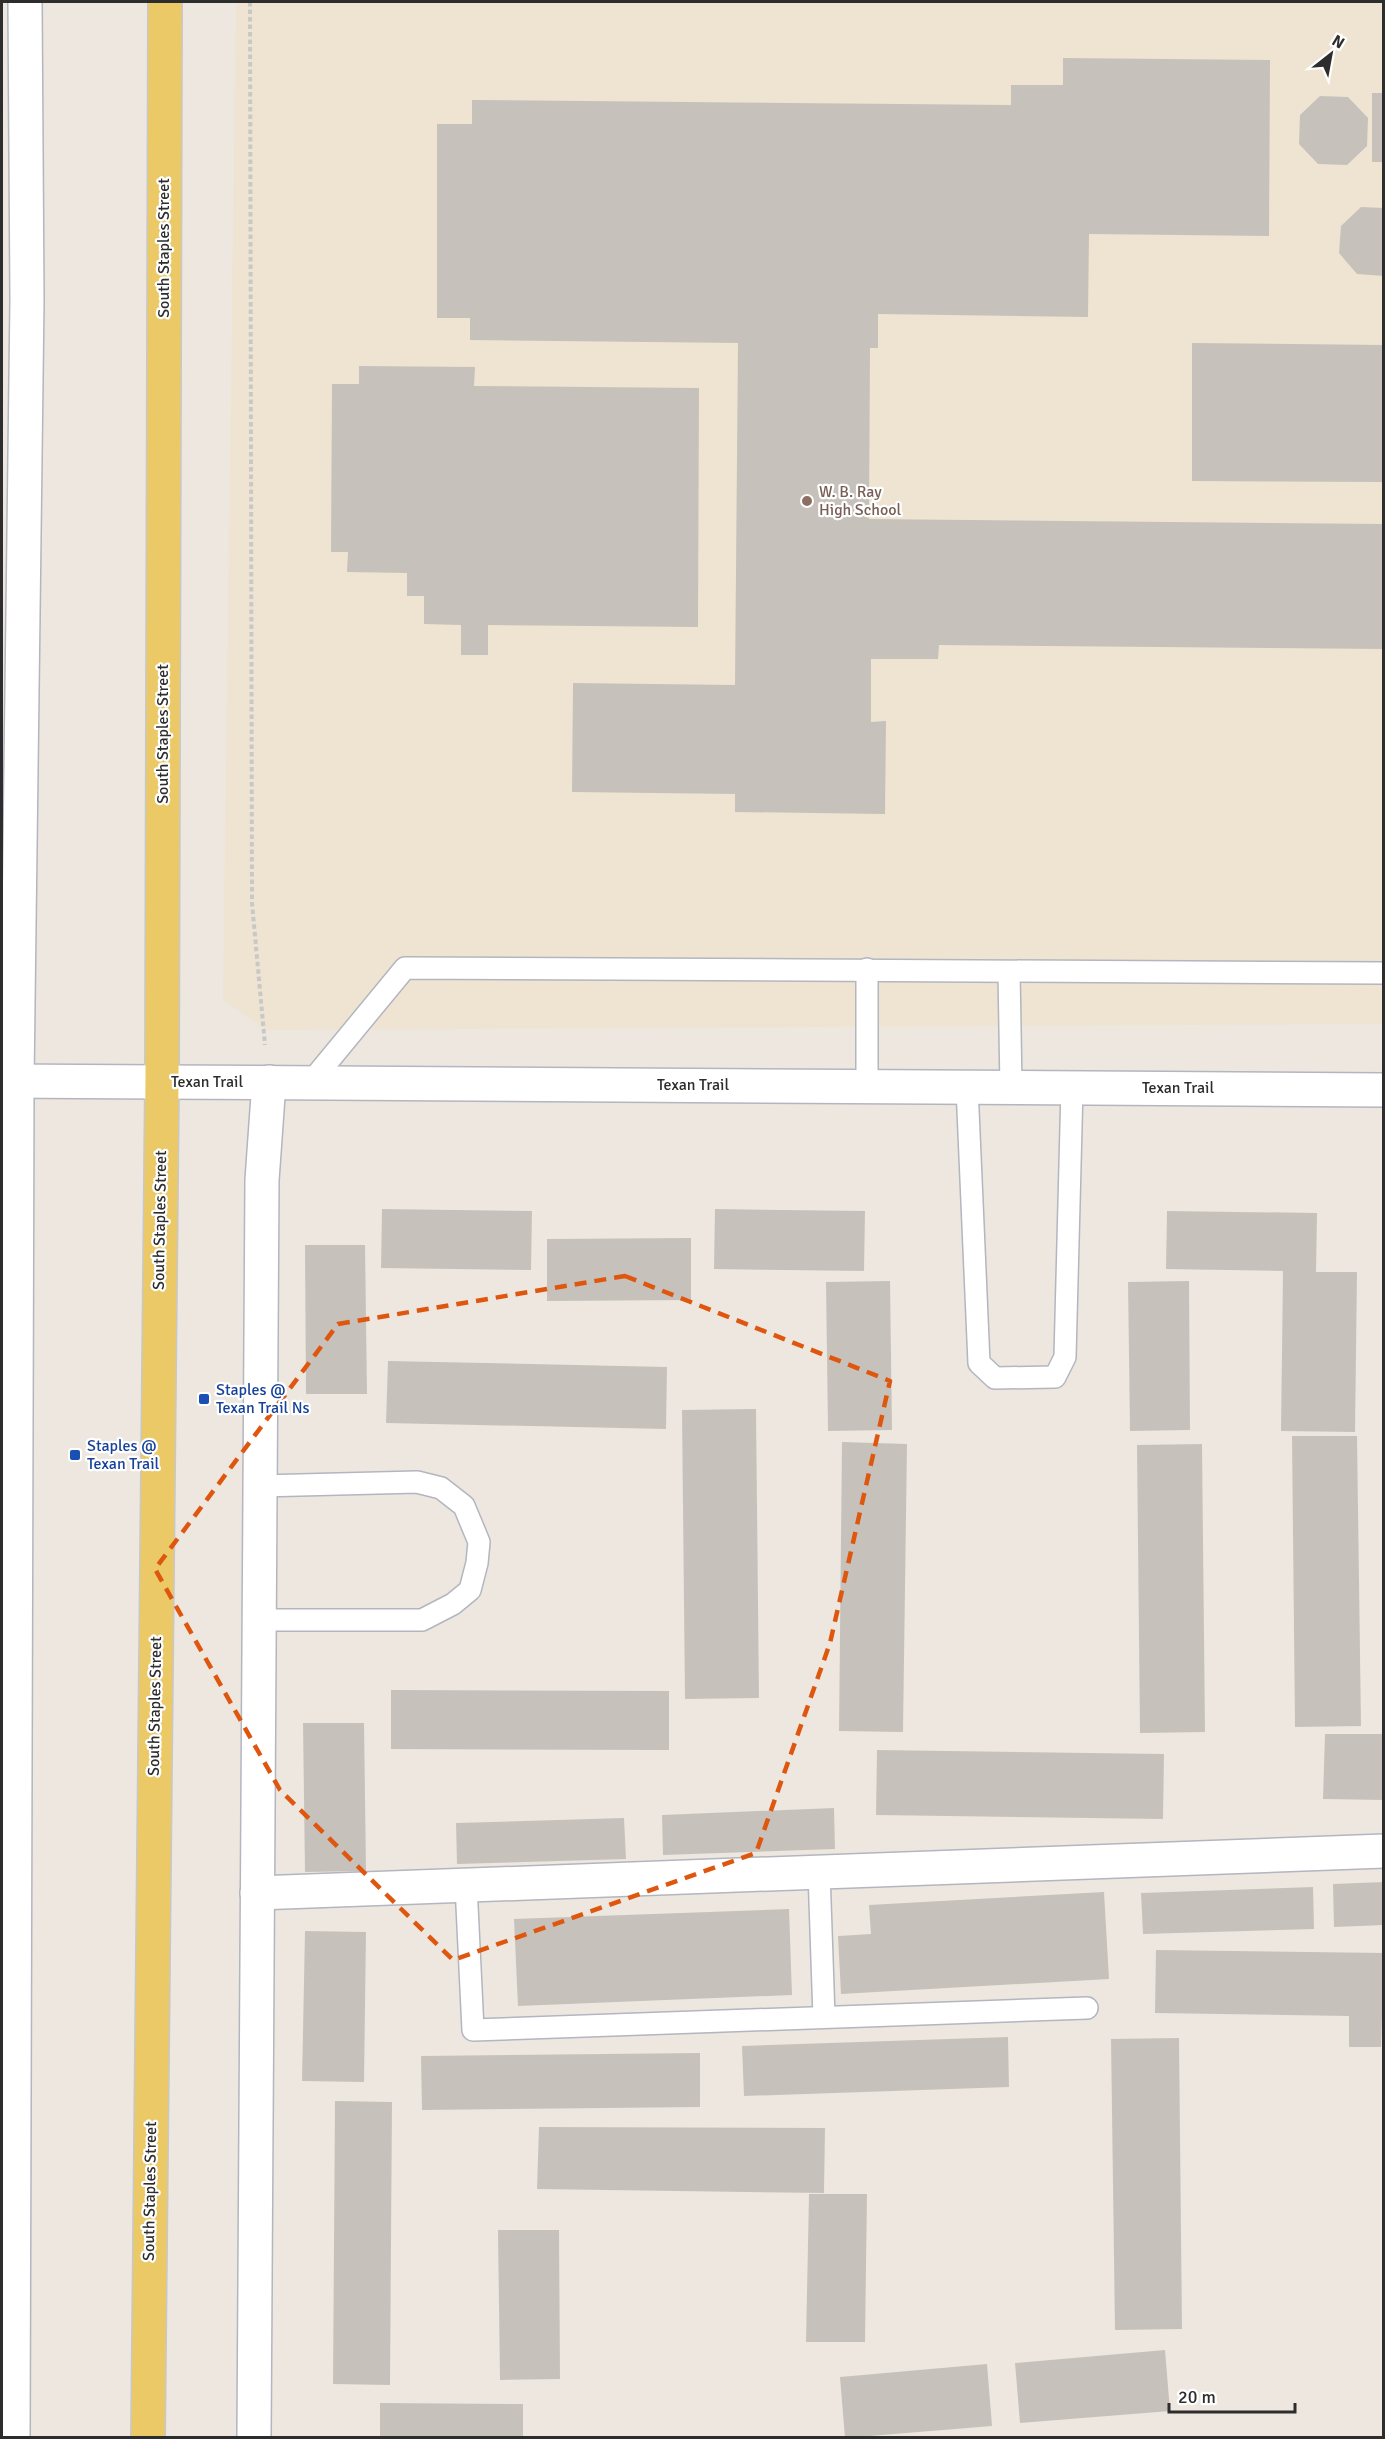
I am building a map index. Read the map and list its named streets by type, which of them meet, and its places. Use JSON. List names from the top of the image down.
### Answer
{
  "streets": {
    "main road": ["South Staples Street"],
    "street": ["Texan Trail"]
  },
  "crossings": [
    ["South Staples Street", "Texan Trail"]
  ],
  "places": {
    "other": ["W. B. Ray High School"],
    "transit": ["Staples @ Texan Trail Ns", "Staples @ Texan Trail"]
  },
  "scale_bar": "20 m",
  "north": "top right"
}
